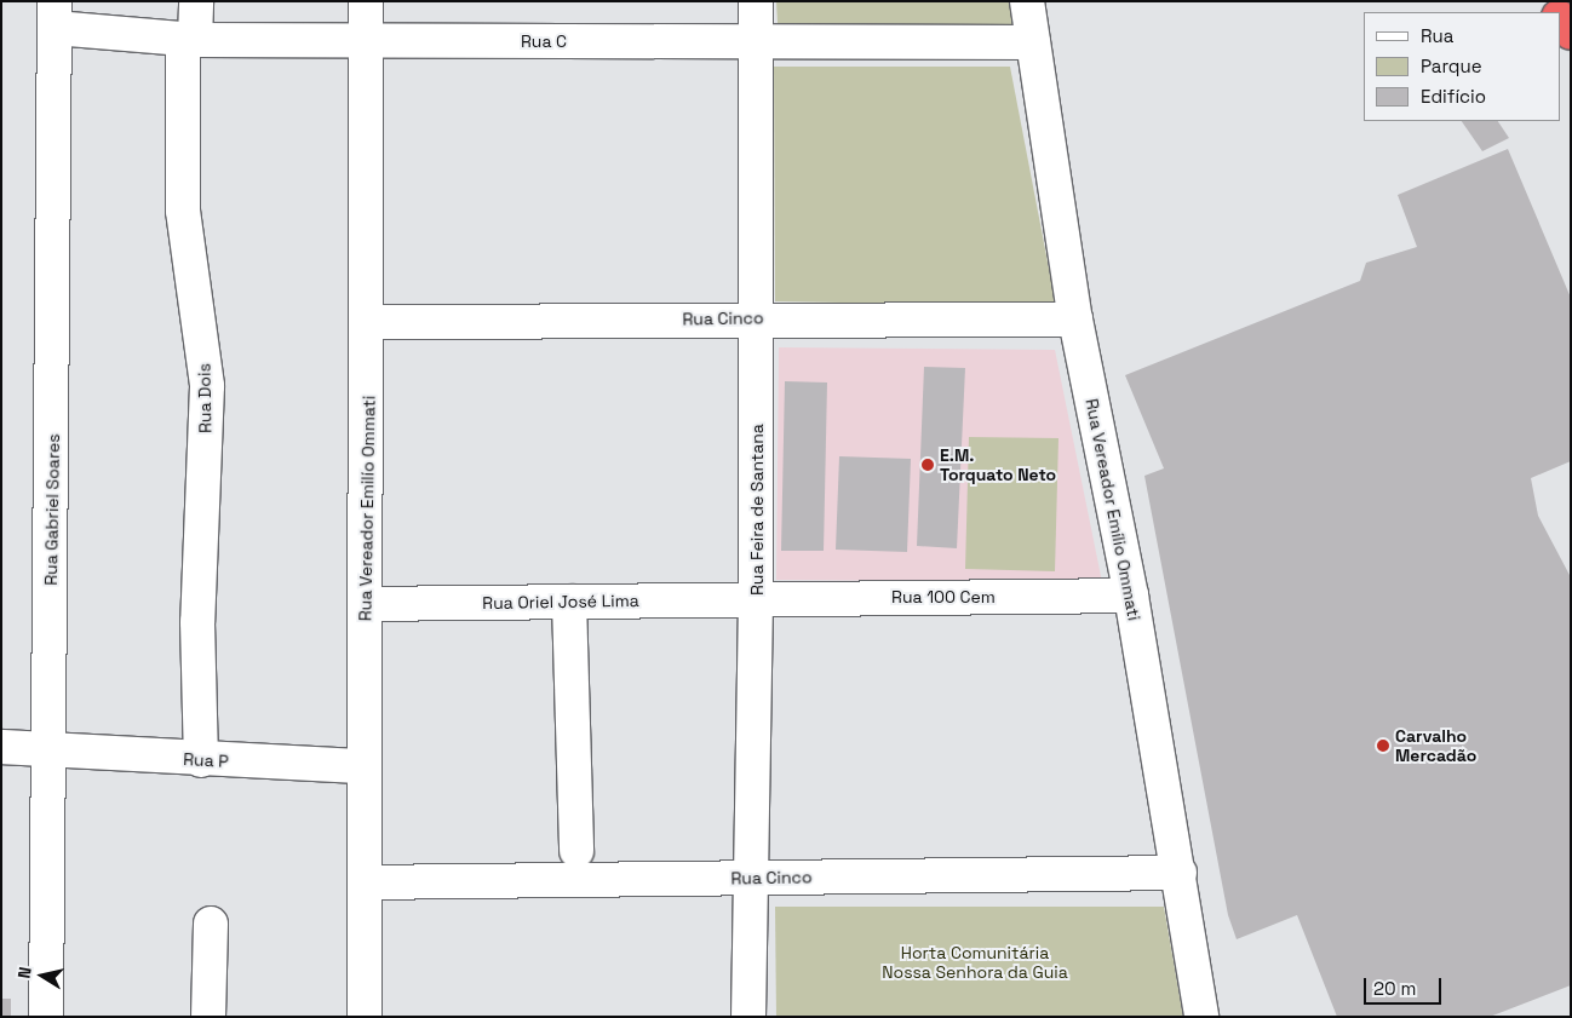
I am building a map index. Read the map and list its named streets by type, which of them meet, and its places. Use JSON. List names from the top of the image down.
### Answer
{
  "streets": {
    "street": [
      "Rua C",
      "Rua Cinco",
      "Rua Dois",
      "Rua Vereador Emilío Ommati",
      "Rua Gabriel Soares",
      "Rua Feira de Santana",
      "Rua Vereador Emílio Ommati",
      "Rua 100 Cem",
      "Rua Oriel José Lima",
      "Rua P"
    ]
  },
  "crossings": [
    ["Rua C", "Rua Dois"],
    ["Rua C", "Rua Vereador Emilío Ommati"],
    ["Rua C", "Rua Gabriel Soares"],
    ["Rua C", "Rua Feira de Santana"],
    ["Rua C", "Rua Vereador Emílio Ommati"],
    ["Rua Cinco", "Rua Vereador Emilío Ommati"],
    ["Rua Cinco", "Rua Feira de Santana"],
    ["Rua Cinco", "Rua Vereador Emílio Ommati"],
    ["Rua Dois", "Rua P"],
    ["Rua Vereador Emilío Ommati", "Rua Oriel José Lima"],
    ["Rua Vereador Emilío Ommati", "Rua P"],
    ["Rua Gabriel Soares", "Rua P"],
    ["Rua Feira de Santana", "Rua 100 Cem"],
    ["Rua Feira de Santana", "Rua Oriel José Lima"],
    ["Rua Vereador Emílio Ommati", "Rua 100 Cem"],
    ["Rua 100 Cem", "Rua Oriel José Lima"]
  ],
  "parks": ["Horta Comunitária Nossa Senhora da Guia"],
  "places": ["E.M. Torquato Neto", "Carvalho Mercadão"],
  "legend": ["Rua", "Parque", "Edifício"],
  "scale_bar": "20 m",
  "north": "left"
}
